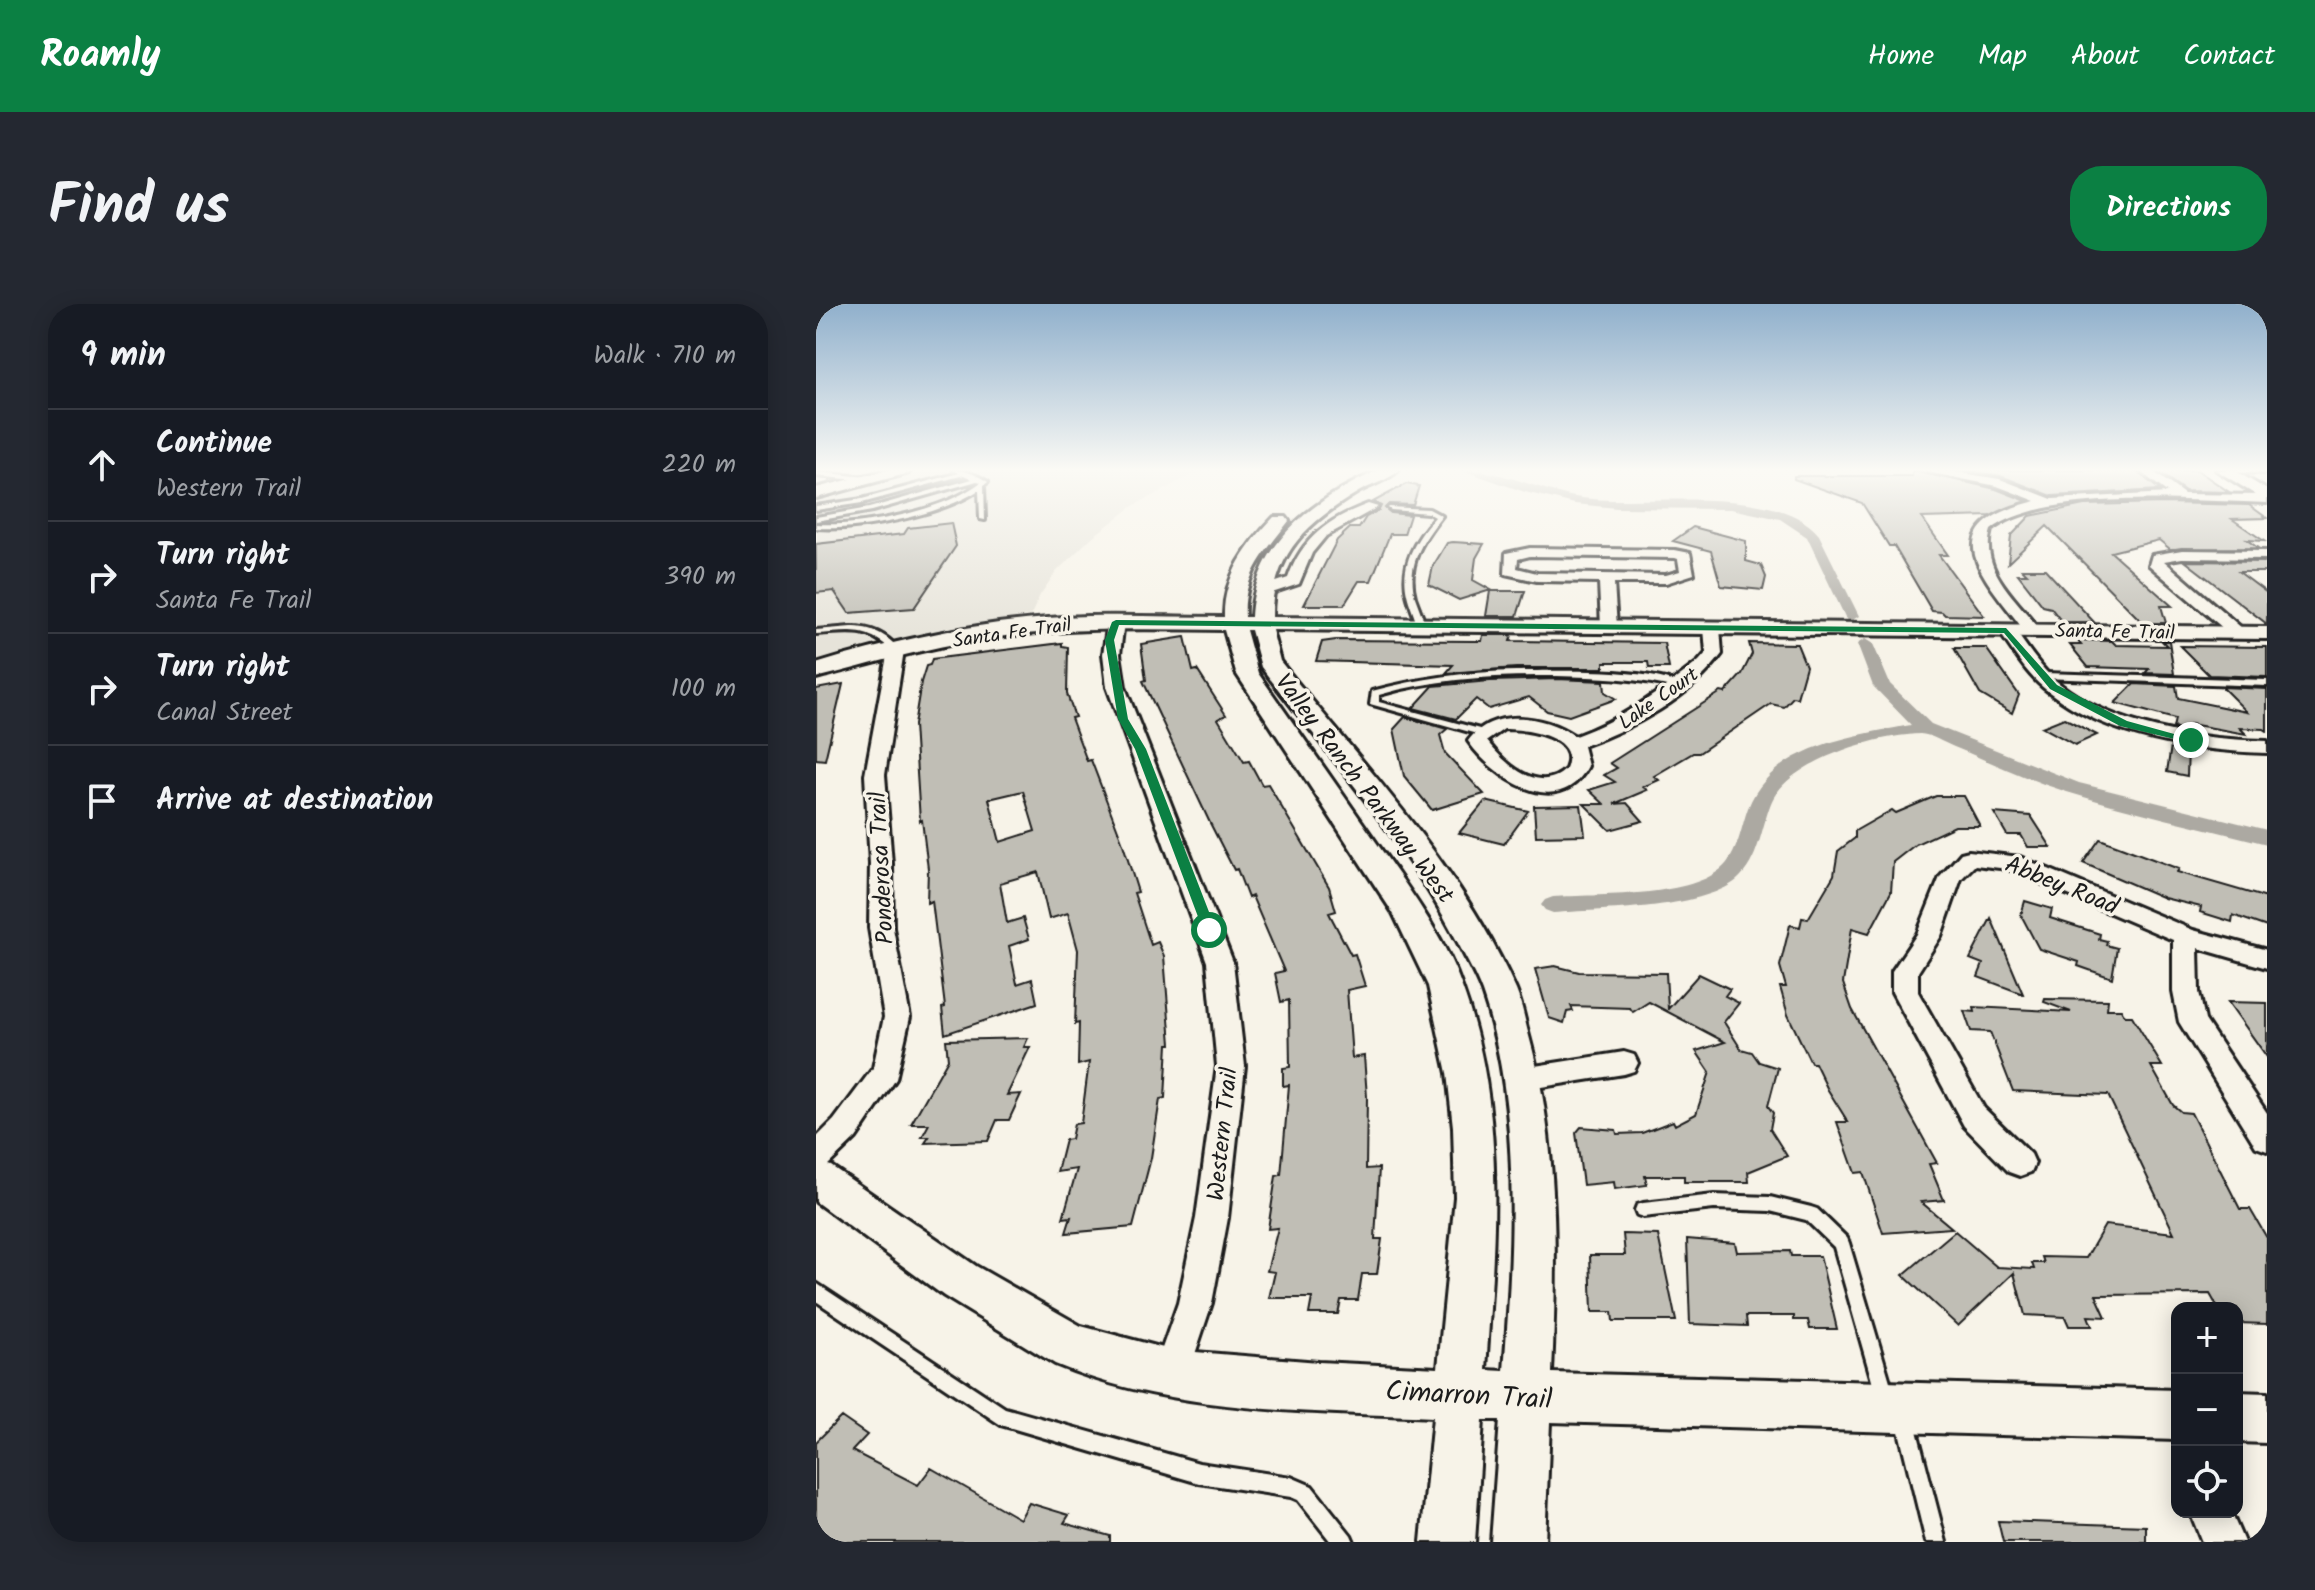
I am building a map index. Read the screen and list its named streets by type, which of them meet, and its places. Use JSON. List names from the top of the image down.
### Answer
{
  "streets": {
    "main road": ["Santa Fe Trail", "Valley Ranch Parkway West", "Cimarron Trail"],
    "street": [
      "Lake Court",
      "Ponderosa Trail",
      "Abbey Road",
      "Western Trail"
    ]
  },
  "crossings": [
    ["Santa Fe Trail", "Lake Court"],
    ["Santa Fe Trail", "Valley Ranch Parkway West"],
    ["Santa Fe Trail", "Ponderosa Trail"],
    ["Santa Fe Trail", "Western Trail"],
    ["Valley Ranch Parkway West", "Cimarron Trail"],
    ["Western Trail", "Cimarron Trail"]
  ],
  "page": {
    "header": "Roamly",
    "nav": [
      "Home",
      "Map",
      "About",
      "Contact"
    ],
    "title": "Find us",
    "buttons": "Directions",
    "heading": ["9 min", "Walk · 710 m"],
    "list": [
      ["Continue", "Western Trail", "220 m"],
      ["Turn right", "Santa Fe Trail", "390 m"],
      ["Turn right", "Canal Street", "100 m"],
      "Arrive at destination"
    ],
    "map_buttons": ["+", "−"]
  }
}
